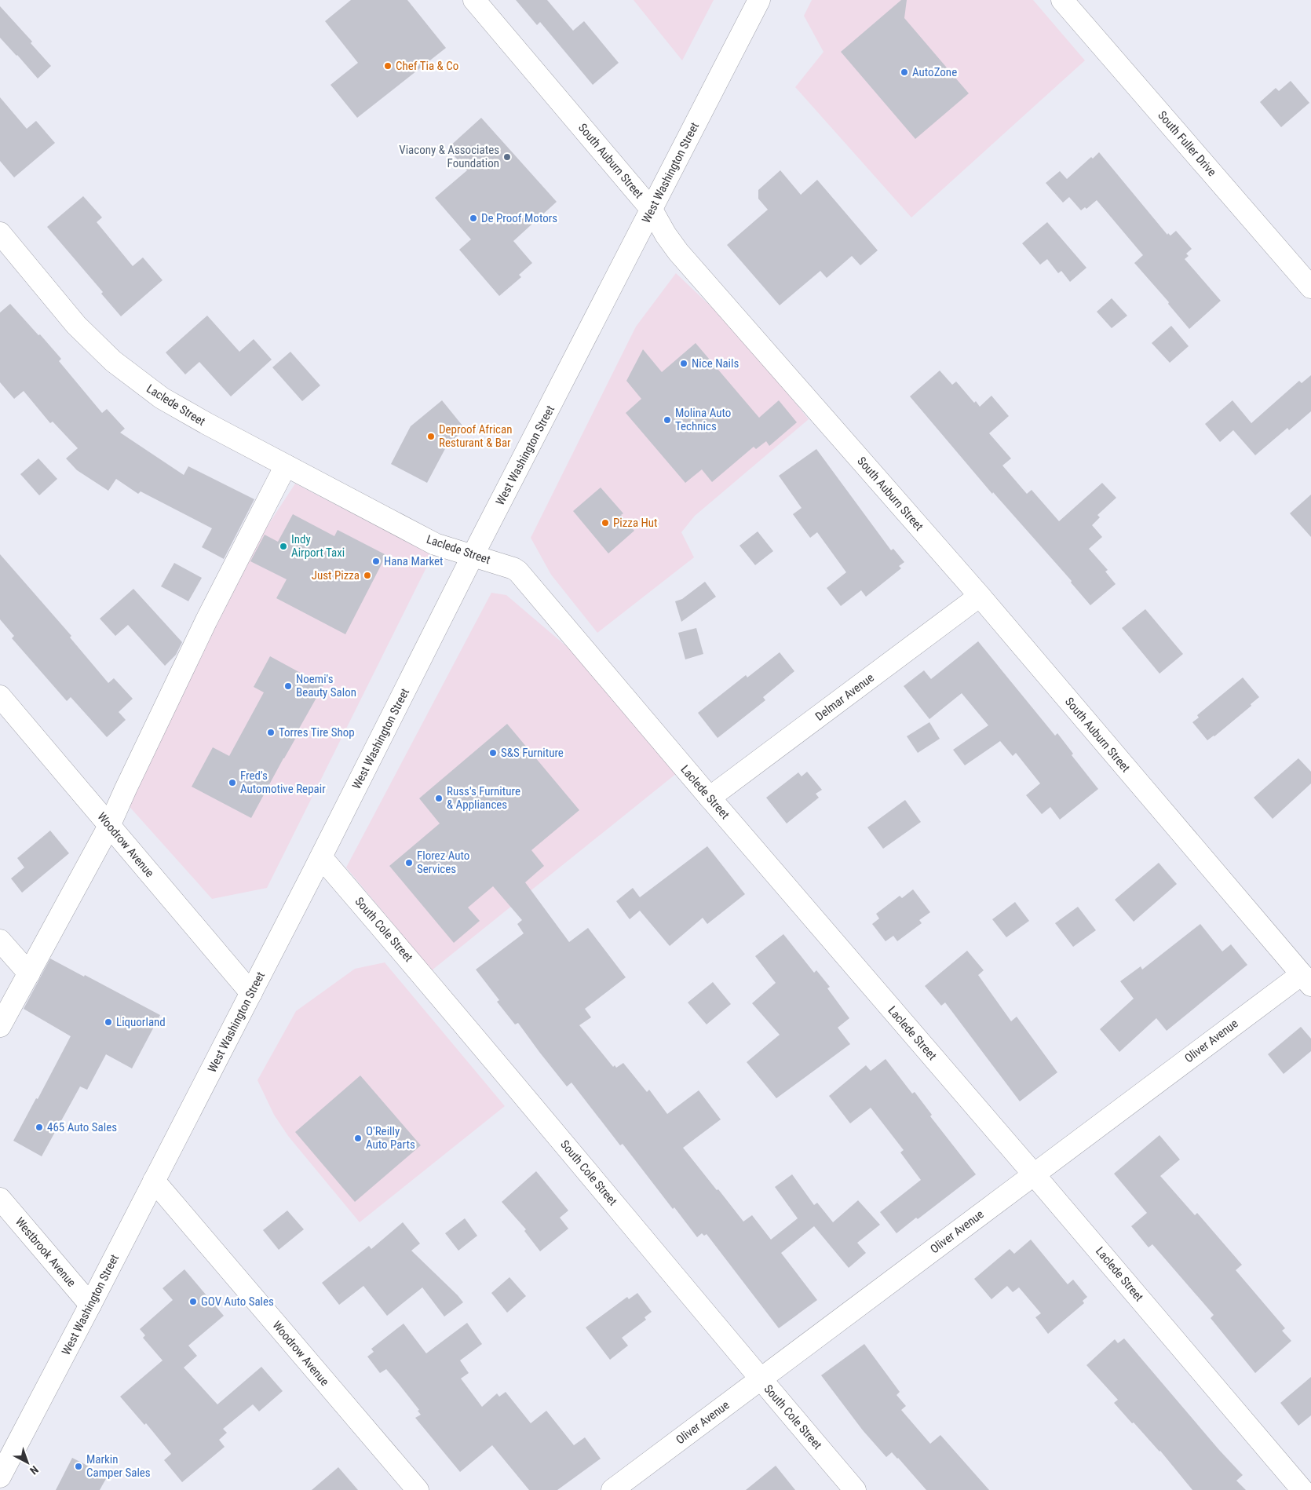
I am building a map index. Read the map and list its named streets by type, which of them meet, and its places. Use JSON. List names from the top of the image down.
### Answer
{
  "streets": {
    "street": [
      "South Fuller Drive",
      "South Auburn Street",
      "West Washington Street",
      "Laclede Street",
      "Delmar Avenue",
      "Woodrow Avenue",
      "South Cole Street",
      "Oliver Avenue",
      "Westbrook Avenue"
    ]
  },
  "crossings": [
    ["South Auburn Street", "West Washington Street"],
    ["South Auburn Street", "Delmar Avenue"],
    ["South Auburn Street", "Oliver Avenue"],
    ["West Washington Street", "Laclede Street"],
    ["West Washington Street", "Woodrow Avenue"],
    ["West Washington Street", "South Cole Street"],
    ["West Washington Street", "Westbrook Avenue"],
    ["Laclede Street", "Delmar Avenue"],
    ["Laclede Street", "Oliver Avenue"],
    ["South Cole Street", "Oliver Avenue"]
  ],
  "places": [
    "Chef Tia & Co",
    "AutoZone",
    "Viacony & Associates Foundation",
    "De Proof Motors",
    "Nice Nails",
    "Molina Auto Technics",
    "Deproof African Resturant & Bar",
    "Pizza Hut",
    "Indy Airport Taxi",
    "Hana Market",
    "Just Pizza",
    "Noemi's Beauty Salon",
    "Torres Tire Shop",
    "S&S Furniture",
    "Fred's Automotive Repair",
    "Russ's Furniture & Appliances",
    "Florez Auto Services",
    "Liquorland",
    "465 Auto Sales",
    "O'Reilly Auto Parts",
    "GOV Auto Sales",
    "Markin Camper Sales"
  ],
  "north": "bottom right"
}
